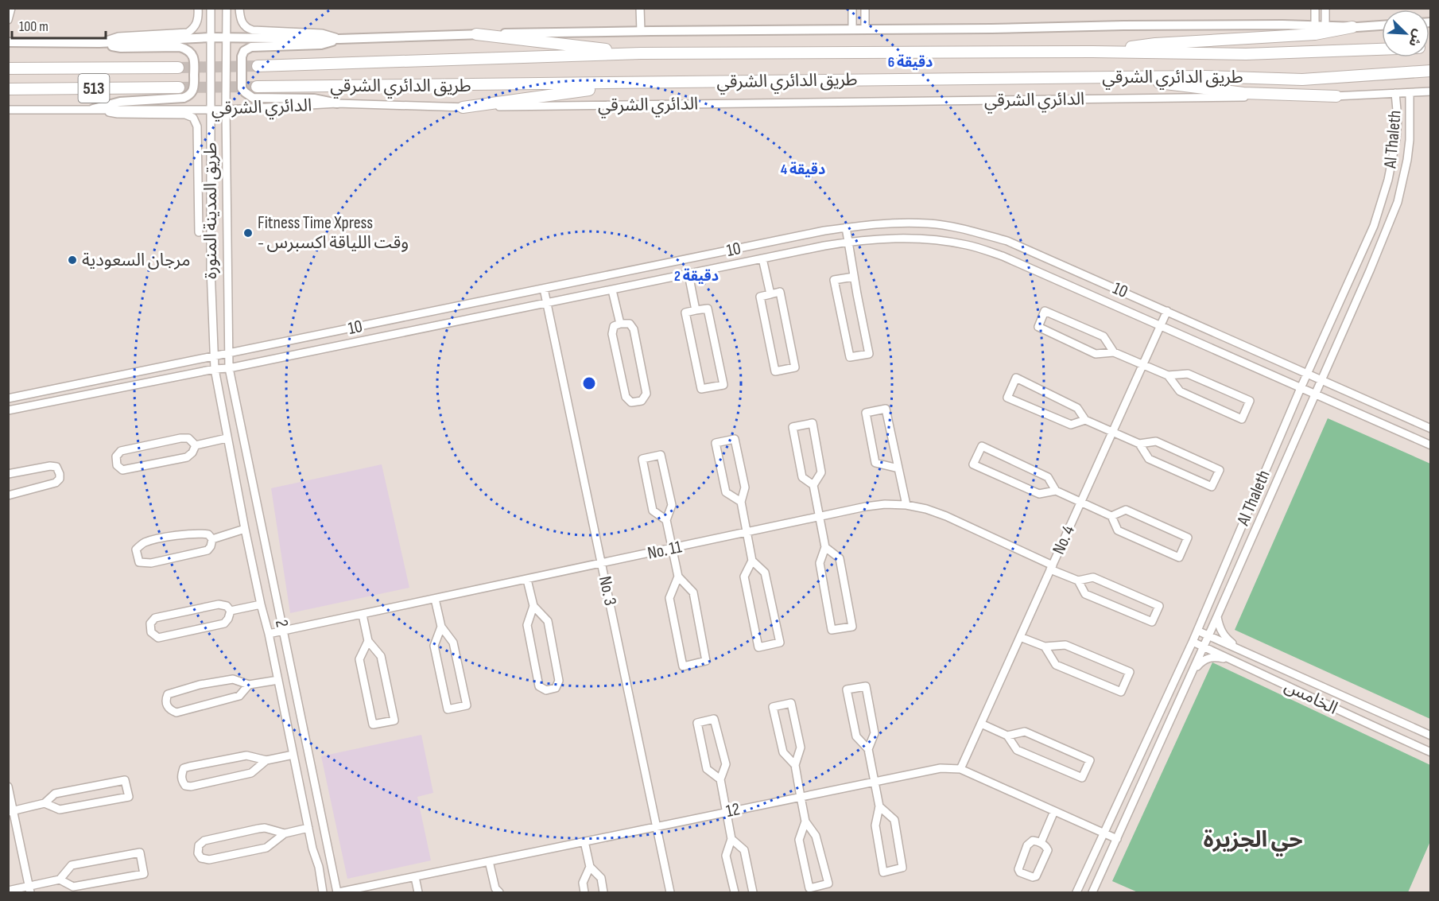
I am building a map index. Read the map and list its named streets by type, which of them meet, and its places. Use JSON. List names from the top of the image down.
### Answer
{
  "streets": {
    "highway": ["طريق الدائري الشرقي", "513"],
    "street": [
      "الدائري الشرقي",
      "Al Thaleth",
      "طريق المدينة المنورة",
      "10",
      "No. 4",
      "No. 11",
      "No. 3",
      "2",
      "الخامس",
      "12"
    ]
  },
  "crossings": [
    ["الدائري الشرقي", "Al Thaleth"],
    ["الدائري الشرقي", "طريق المدينة المنورة"],
    ["Al Thaleth", "10"],
    ["Al Thaleth", "الخامس"],
    ["Al Thaleth", "12"],
    ["طريق المدينة المنورة", "10"],
    ["طريق المدينة المنورة", "2"],
    ["10", "No. 4"],
    ["10", "No. 3"],
    ["10", "2"],
    ["No. 4", "No. 11"],
    ["No. 4", "12"],
    ["No. 11", "No. 3"],
    ["No. 11", "2"],
    ["No. 3", "12"],
    ["2", "12"]
  ],
  "districts": ["حي الجزيرة"],
  "places": ["Fitness Time Xpress - وقت اللياقة اكسبرس", "مرجان السعودية"],
  "scale_bar": "100 m",
  "north": "bottom right",
  "rings": ["6 دقيقة", "4 دقيقة", "2 دقيقة"]
}
